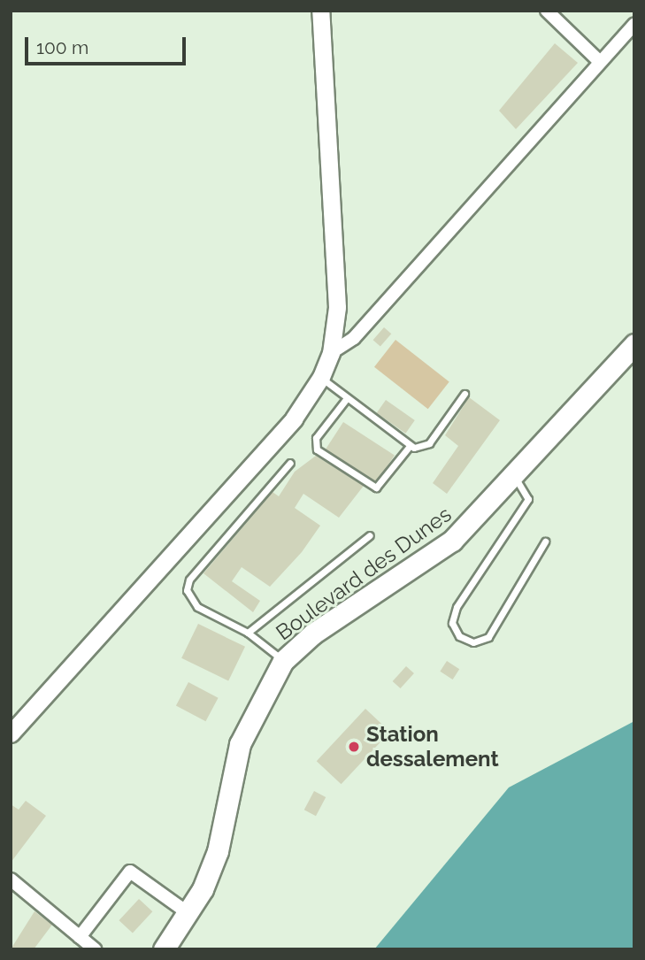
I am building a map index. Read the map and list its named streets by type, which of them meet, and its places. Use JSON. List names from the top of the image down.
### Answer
{
  "streets": {
    "main road": ["Boulevard des Dunes"]
  },
  "places": ["Station dessalement"],
  "scale_bar": "100 m"
}
